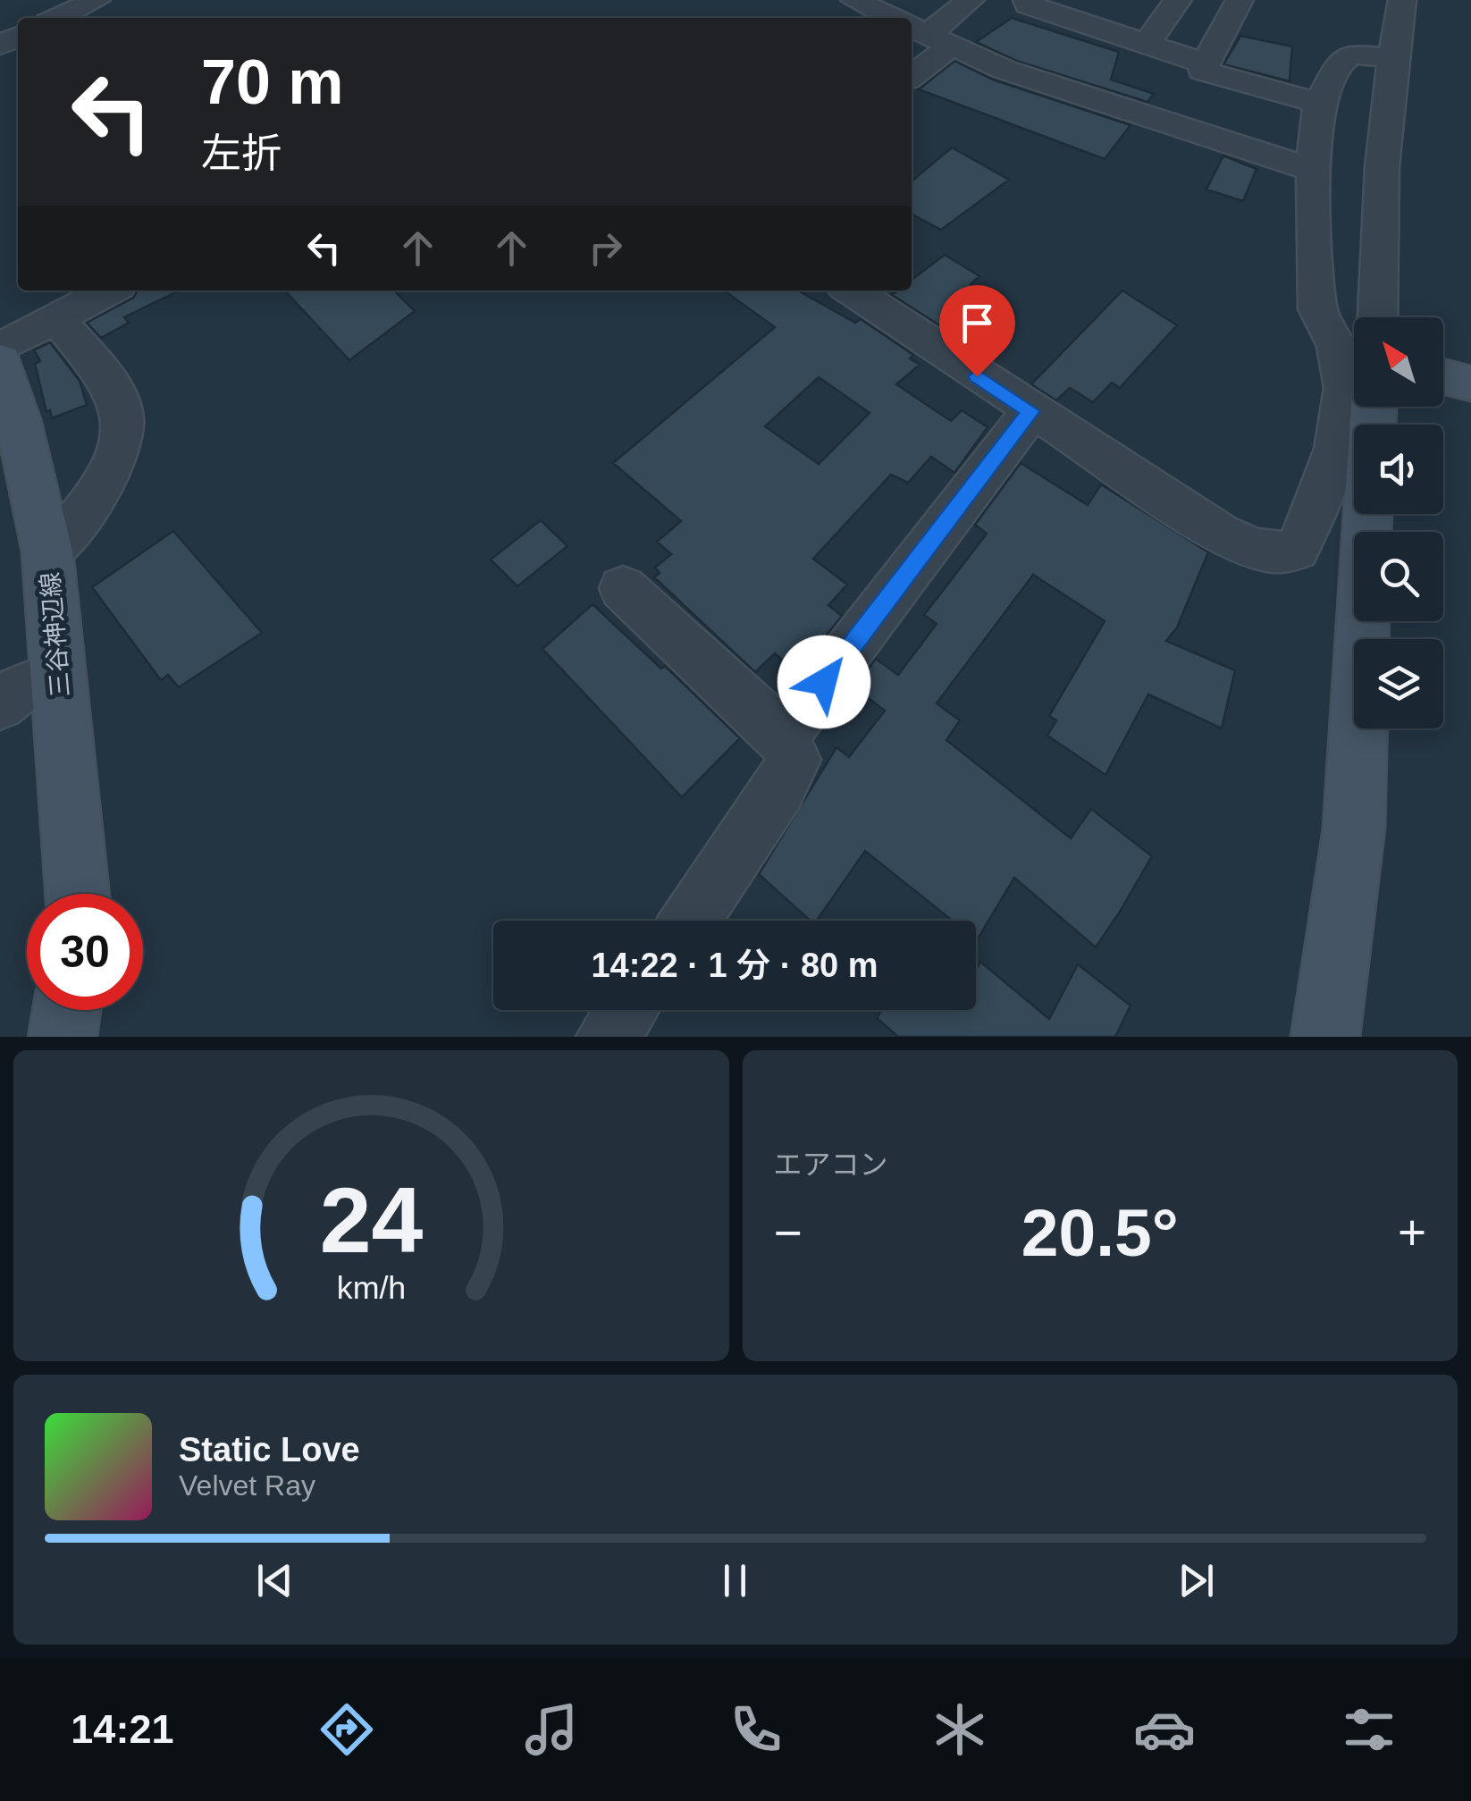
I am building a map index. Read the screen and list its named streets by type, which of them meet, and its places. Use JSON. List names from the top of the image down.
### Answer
{
  "streets": {
    "main road": ["三谷神辺線"]
  },
  "north": "top left",
  "page": {
    "turn": ["70 m", "左折"],
    "limit": "30",
    "trip": "14:22 · 1 分 · 80 m",
    "tile": "エアコン",
    "heat": ["−", "20.5°", "+"],
    "song": ["Static Love", "Velvet Ray"],
    "tabs": "14:21",
    "gauge": ["24", "km/h"]
  }
}
